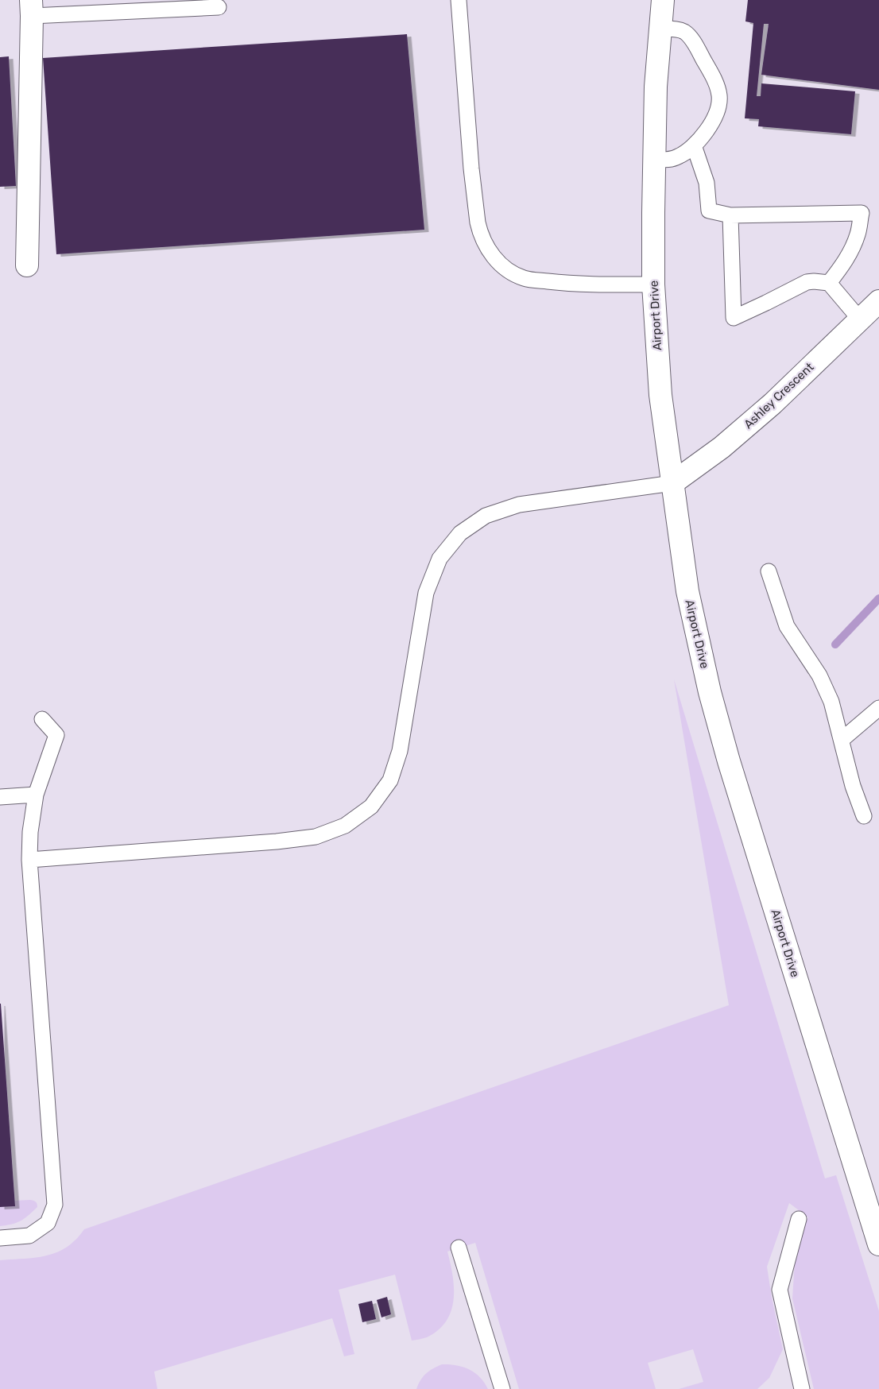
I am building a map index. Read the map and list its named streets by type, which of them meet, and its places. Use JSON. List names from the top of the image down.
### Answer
{
  "streets": {
    "street": ["Airport Drive", "Ashley Crescent"]
  },
  "crossings": [
    ["Airport Drive", "Ashley Crescent"]
  ]
}
